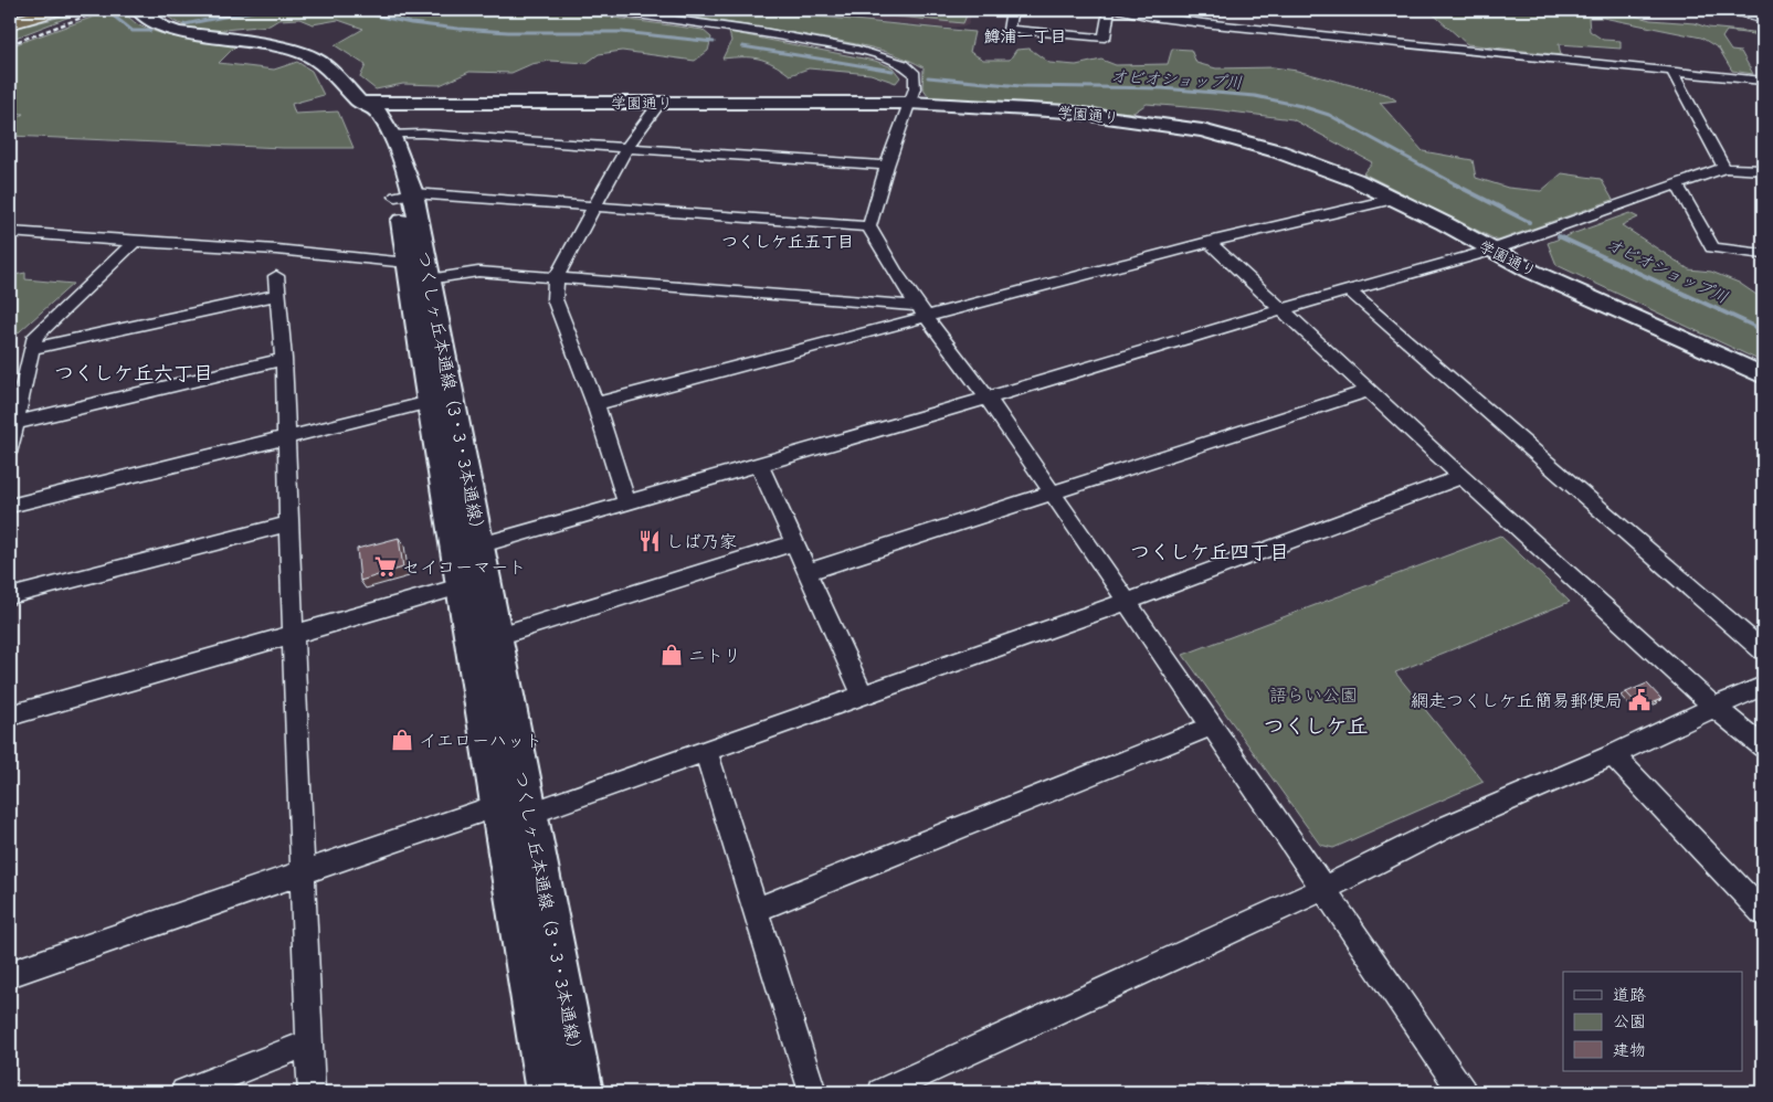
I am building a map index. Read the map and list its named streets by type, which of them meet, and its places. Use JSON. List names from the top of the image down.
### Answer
{
  "streets": {
    "street": ["学園通り", "つくしヶ丘本通線（3・3・3本通線）"]
  },
  "crossings": [
    ["学園通り", "つくしヶ丘本通線（3・3・3本通線）"]
  ],
  "districts": [
    "鱒浦一丁目",
    "つくしケ丘五丁目",
    "つくしケ丘六丁目",
    "つくしケ丘四丁目",
    "つくしケ丘"
  ],
  "water": ["オビオショップ川"],
  "parks": ["語らい公園"],
  "places": {
    "restaurant": ["しば乃家"],
    "supermarket": ["セイコーマート"],
    "shop": ["ニトリ", "イエローハット"],
    "public building": ["網走つくしケ丘簡易郵便局"]
  },
  "legend": ["道路", "公園", "建物"]
}
